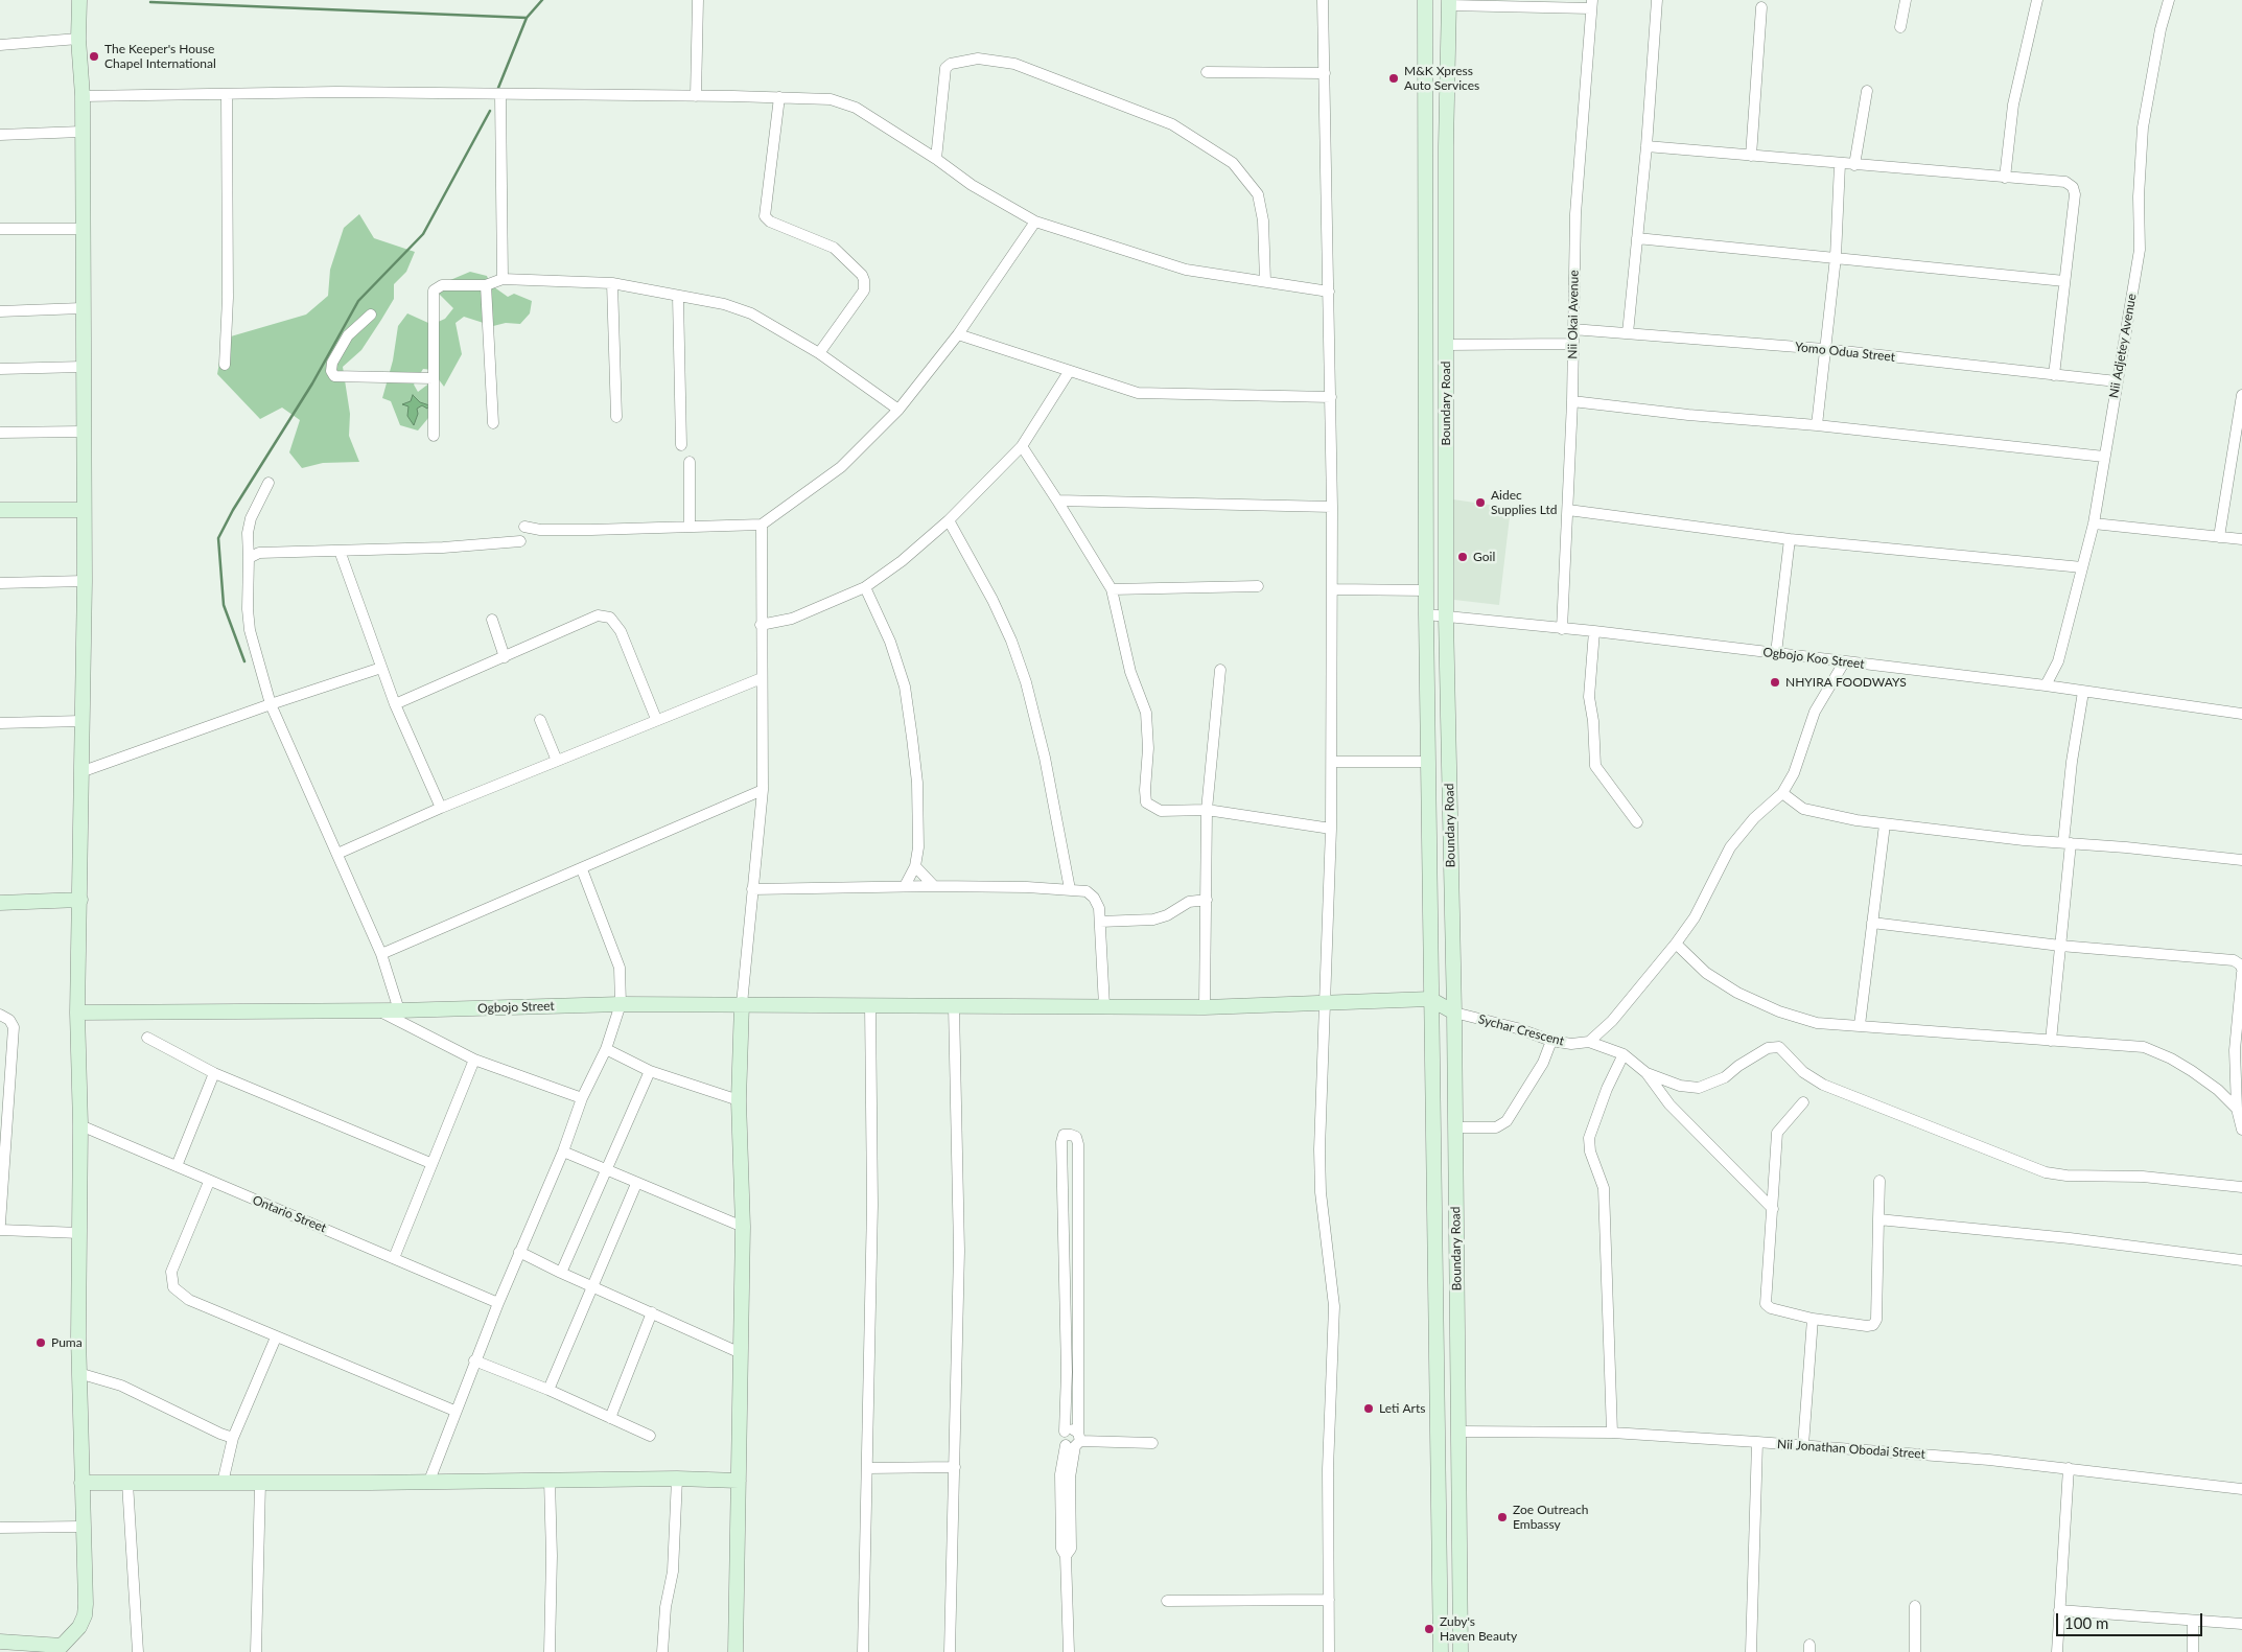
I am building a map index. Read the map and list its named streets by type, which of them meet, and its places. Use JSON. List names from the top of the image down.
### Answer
{
  "streets": {
    "street": [
      "Nii Okai Avenue",
      "Nii Adjetey Avenue",
      "Yomo Odua Street",
      "Boundary Road",
      "Ogbojo Koo Street",
      "Ogbojo Street",
      "Sychar Crescent",
      "Ontario Street",
      "Nii Jonathan Obodai Street"
    ]
  },
  "crossings": [
    ["Nii Okai Avenue", "Yomo Odua Street"],
    ["Nii Okai Avenue", "Ogbojo Koo Street"],
    ["Nii Adjetey Avenue", "Yomo Odua Street"],
    ["Nii Adjetey Avenue", "Ogbojo Koo Street"],
    ["Boundary Road", "Ogbojo Koo Street"],
    ["Boundary Road", "Ogbojo Street"],
    ["Boundary Road", "Sychar Crescent"],
    ["Boundary Road", "Nii Jonathan Obodai Street"]
  ],
  "places": [
    "The Keeper's House Chapel International",
    "M&K Xpress Auto Services",
    "Aidec Supplies Ltd",
    "Goil",
    "NHYIRA FOODWAYS",
    "Puma",
    "Leti Arts",
    "Zoe Outreach Embassy",
    "Zuby's Haven Beauty"
  ],
  "scale_bar": "100 m"
}
